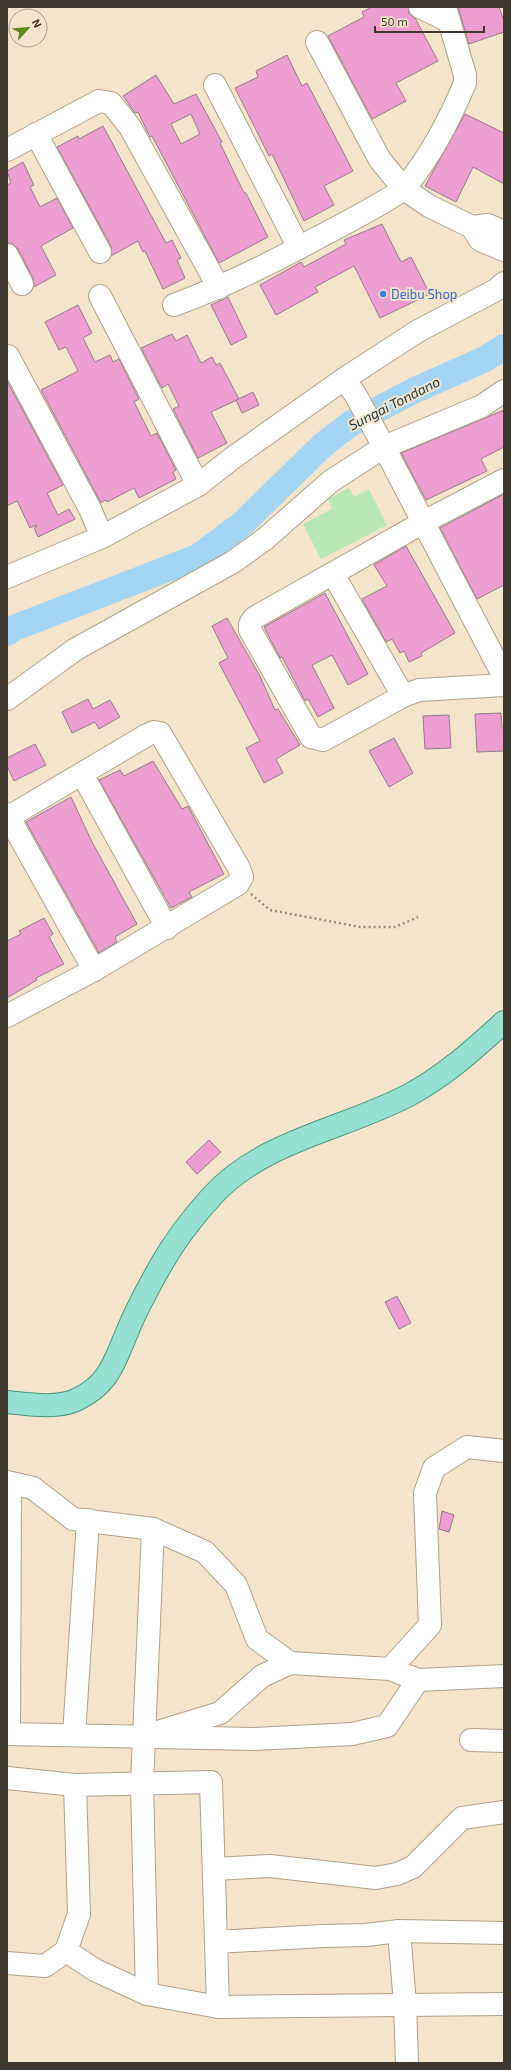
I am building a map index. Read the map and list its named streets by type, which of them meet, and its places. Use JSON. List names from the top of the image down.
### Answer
{
  "water": ["Sungai Tondano"],
  "places": ["Deibu Shop"],
  "scale_bar": "50 m",
  "north": "top right"
}
